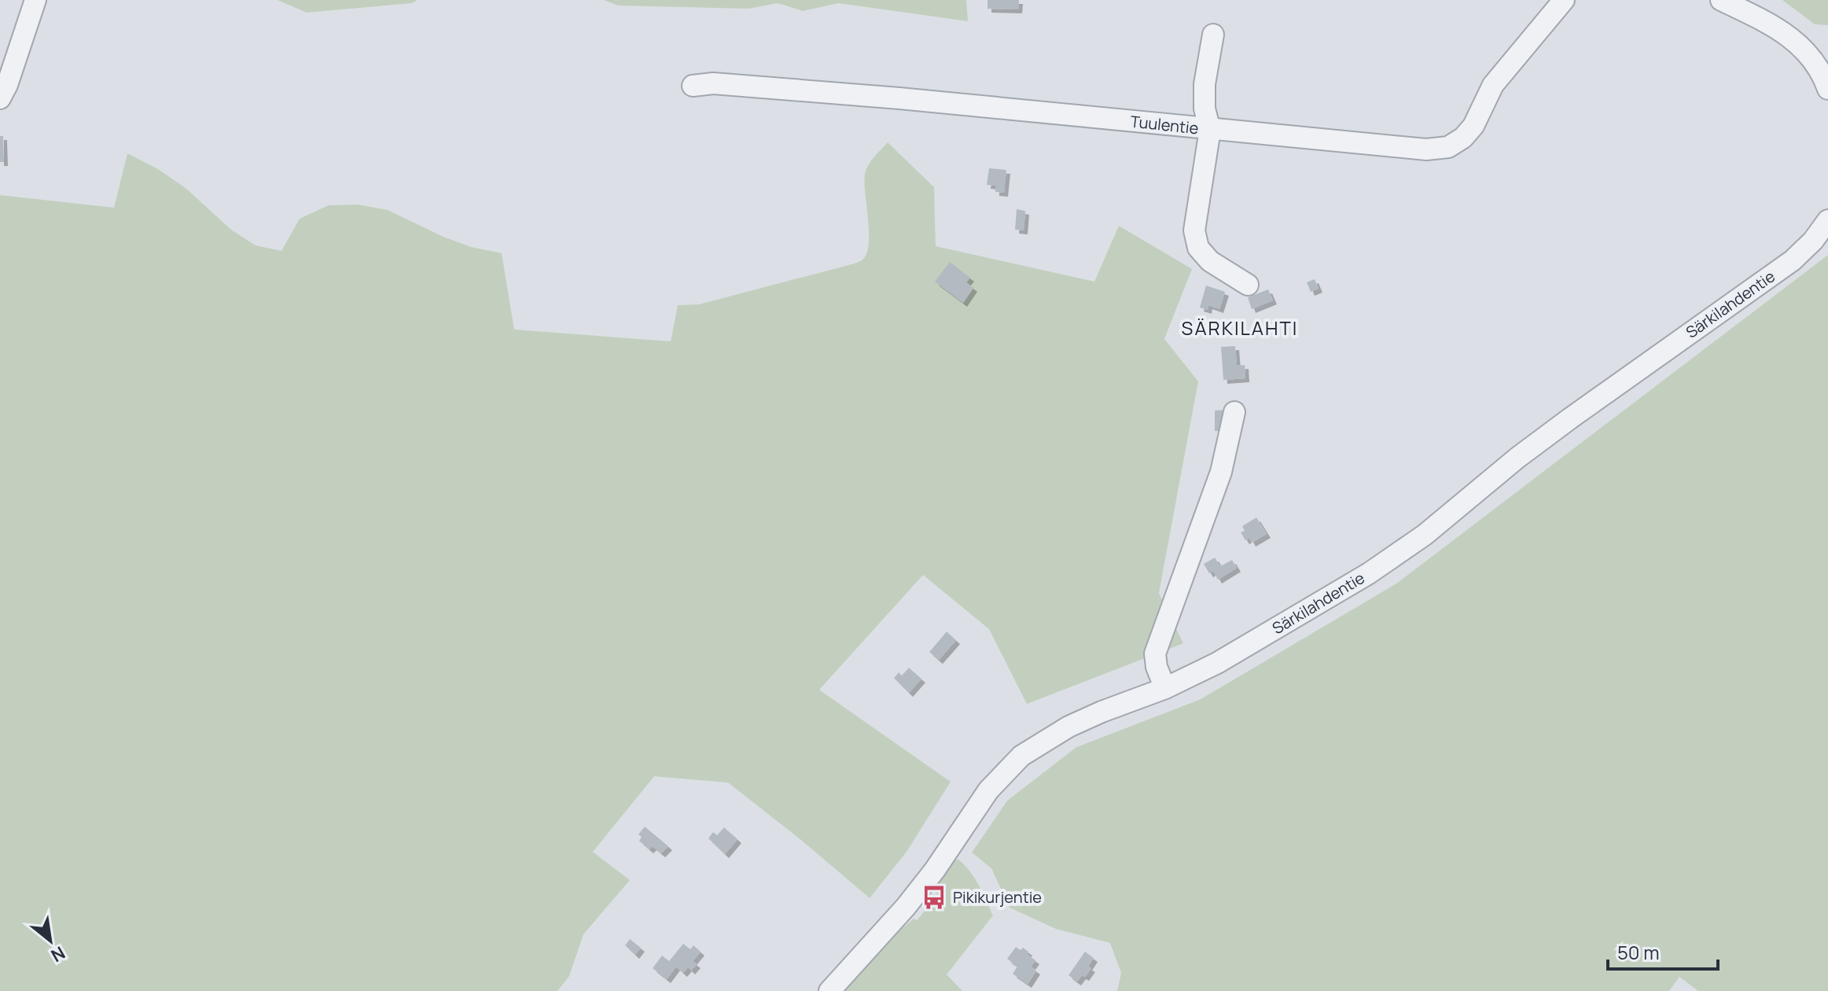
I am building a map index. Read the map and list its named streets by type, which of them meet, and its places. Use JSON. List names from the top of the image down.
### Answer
{
  "streets": {
    "street": ["Tuulentie", "Särkilahdentie"]
  },
  "districts": ["SÄRKILAHTI"],
  "places": {
    "bus stop": ["Pikikurjentie"]
  },
  "scale_bar": "50 m",
  "north": "bottom right"
}
